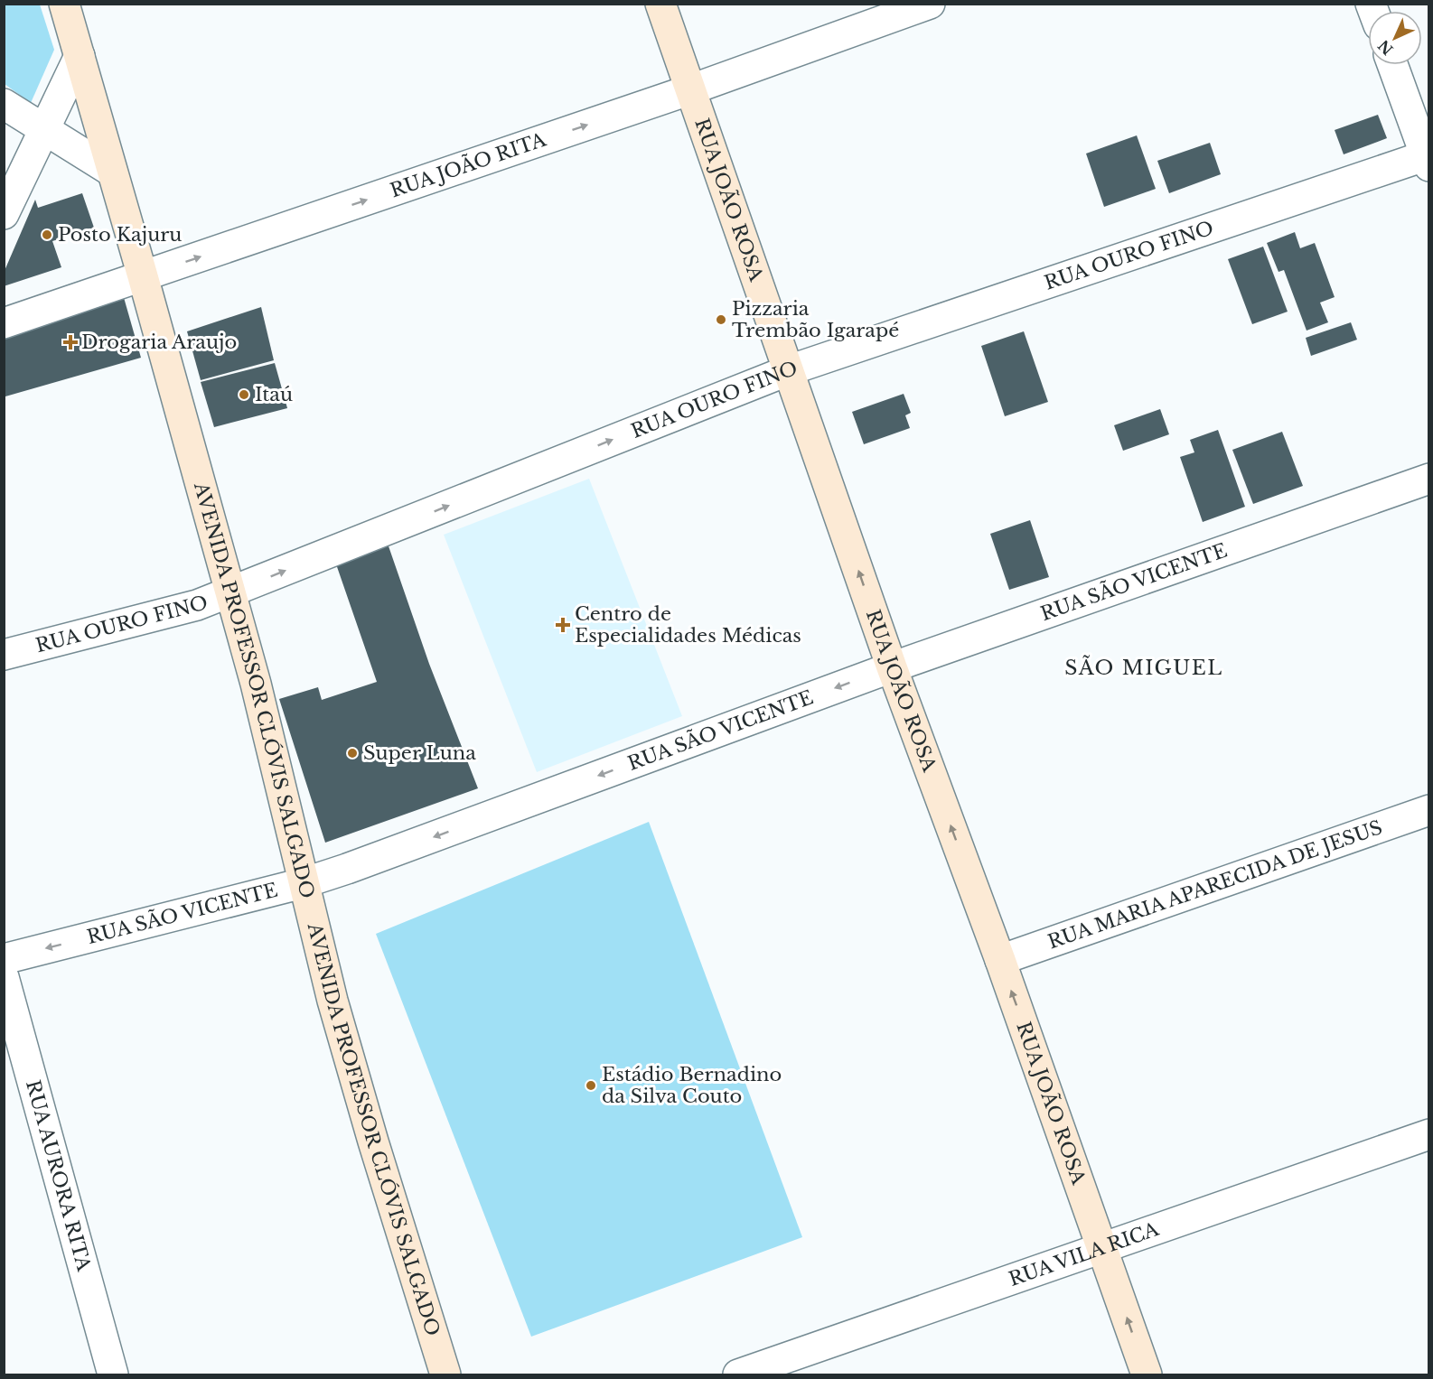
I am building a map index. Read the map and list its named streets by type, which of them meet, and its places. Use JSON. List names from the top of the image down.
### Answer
{
  "streets": {
    "main road": ["RUA JOÃO ROSA", "AVENIDA PROFESSOR CLÓVIS SALGADO"],
    "street": [
      "RUA JOÃO RITA",
      "RUA OURO FINO",
      "RUA SÃO VICENTE",
      "RUA MARIA APARECIDA DE JESUS",
      "RUA AURORA RITA",
      "RUA VILA RICA"
    ]
  },
  "crossings": [
    ["RUA JOÃO RITA", "RUA JOÃO ROSA"],
    ["RUA JOÃO RITA", "AVENIDA PROFESSOR CLÓVIS SALGADO"],
    ["RUA JOÃO ROSA", "RUA OURO FINO"],
    ["RUA JOÃO ROSA", "RUA SÃO VICENTE"],
    ["RUA JOÃO ROSA", "RUA MARIA APARECIDA DE JESUS"],
    ["RUA JOÃO ROSA", "RUA VILA RICA"],
    ["RUA OURO FINO", "AVENIDA PROFESSOR CLÓVIS SALGADO"],
    ["RUA SÃO VICENTE", "AVENIDA PROFESSOR CLÓVIS SALGADO"]
  ],
  "one_way": [
    "RUA JOÃO RITA",
    "RUA JOÃO ROSA",
    "RUA OURO FINO",
    "RUA SÃO VICENTE"
  ],
  "districts": ["SÃO MIGUEL"],
  "places": {
    "other": [
      "Posto Kajuru",
      "Pizzaria Trembão Igarapé",
      "Itaú",
      "Super Luna",
      "Estádio Bernadino da Silva Couto"
    ],
    "health": ["Drogaria Araujo", "Centro de Especialidades Médicas"]
  },
  "north": "bottom left"
}
